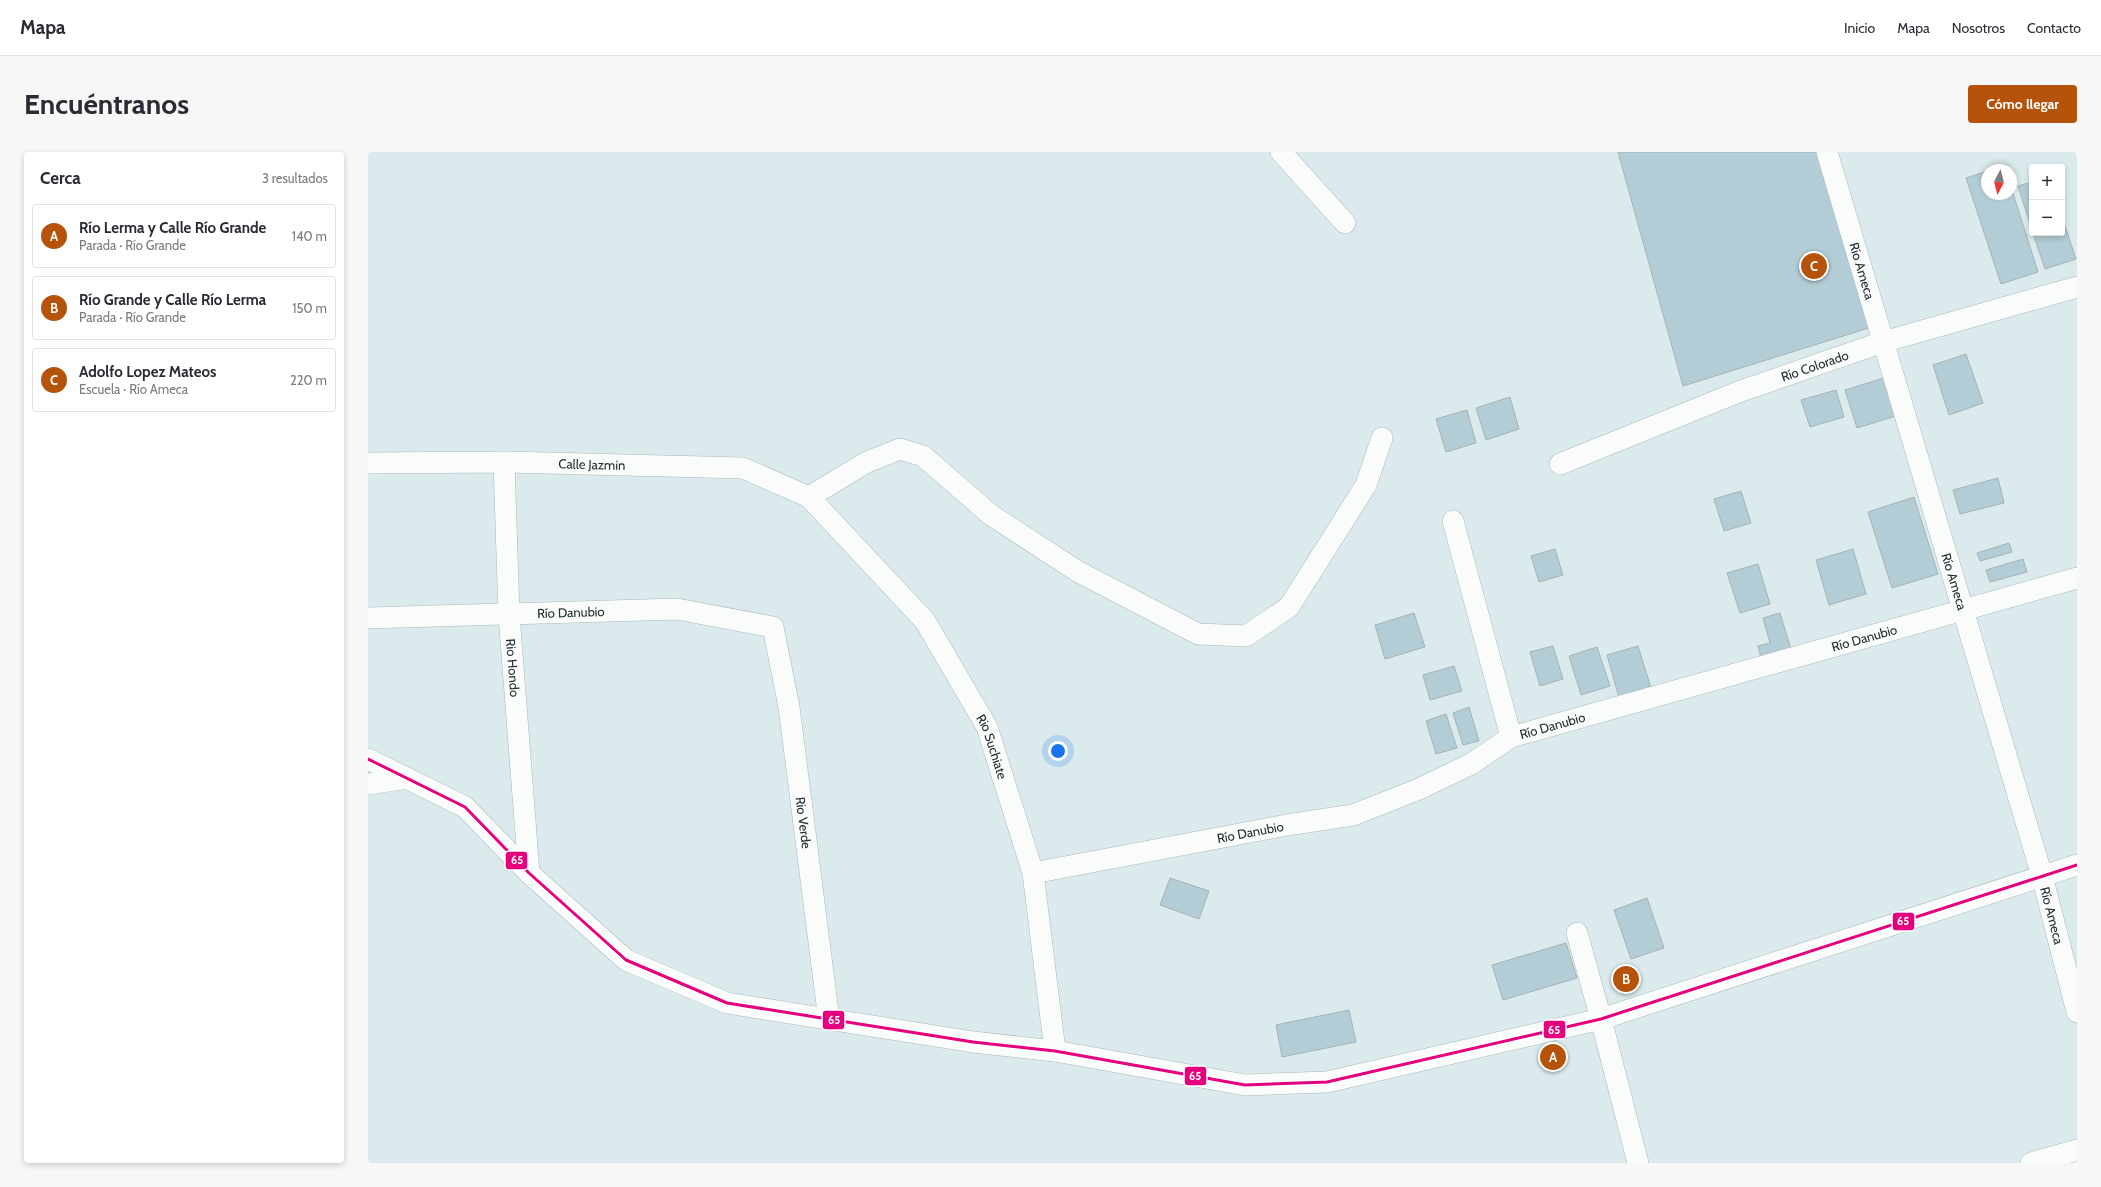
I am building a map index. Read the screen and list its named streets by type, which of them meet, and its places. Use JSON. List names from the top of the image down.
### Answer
{
  "streets": {
    "street": [
      "Río Ameca",
      "Río Colorado",
      "Calle Jazmin",
      "Río Danubio",
      "Rio Hondo",
      "Rio Suchiate",
      "Rio Verde"
    ]
  },
  "crossings": [
    ["Río Ameca", "Río Colorado"],
    ["Río Ameca", "Río Danubio"],
    ["Calle Jazmin", "Rio Hondo"],
    ["Calle Jazmin", "Rio Suchiate"],
    ["Río Danubio", "Rio Hondo"],
    ["Río Danubio", "Rio Suchiate"],
    ["Río Danubio", "Rio Verde"]
  ],
  "lines": ["transit line 65"],
  "north": "bottom",
  "page": {
    "header": "Mapa",
    "nav": [
      "Inicio",
      "Mapa",
      "Nosotros",
      "Contacto"
    ],
    "buttons": "Cómo llegar",
    "title": "Encuéntranos",
    "heading": ["Cerca", "3 resultados"],
    "map_buttons": ["+", "−"],
    "list": [
      {
        "mark": "A",
        "name": "Río Lerma y Calle Río Grande",
        "note": "Parada · Río Grande",
        "value": "140 m"
      },
      {
        "mark": "B",
        "name": "Río Grande y Calle Río Lerma",
        "note": "Parada · Río Grande",
        "value": "150 m"
      },
      {
        "mark": "C",
        "name": "Adolfo Lopez Mateos",
        "note": "Escuela · Río Ameca",
        "value": "220 m"
      }
    ],
    "pins": ["C", "B", "A"]
  }
}
